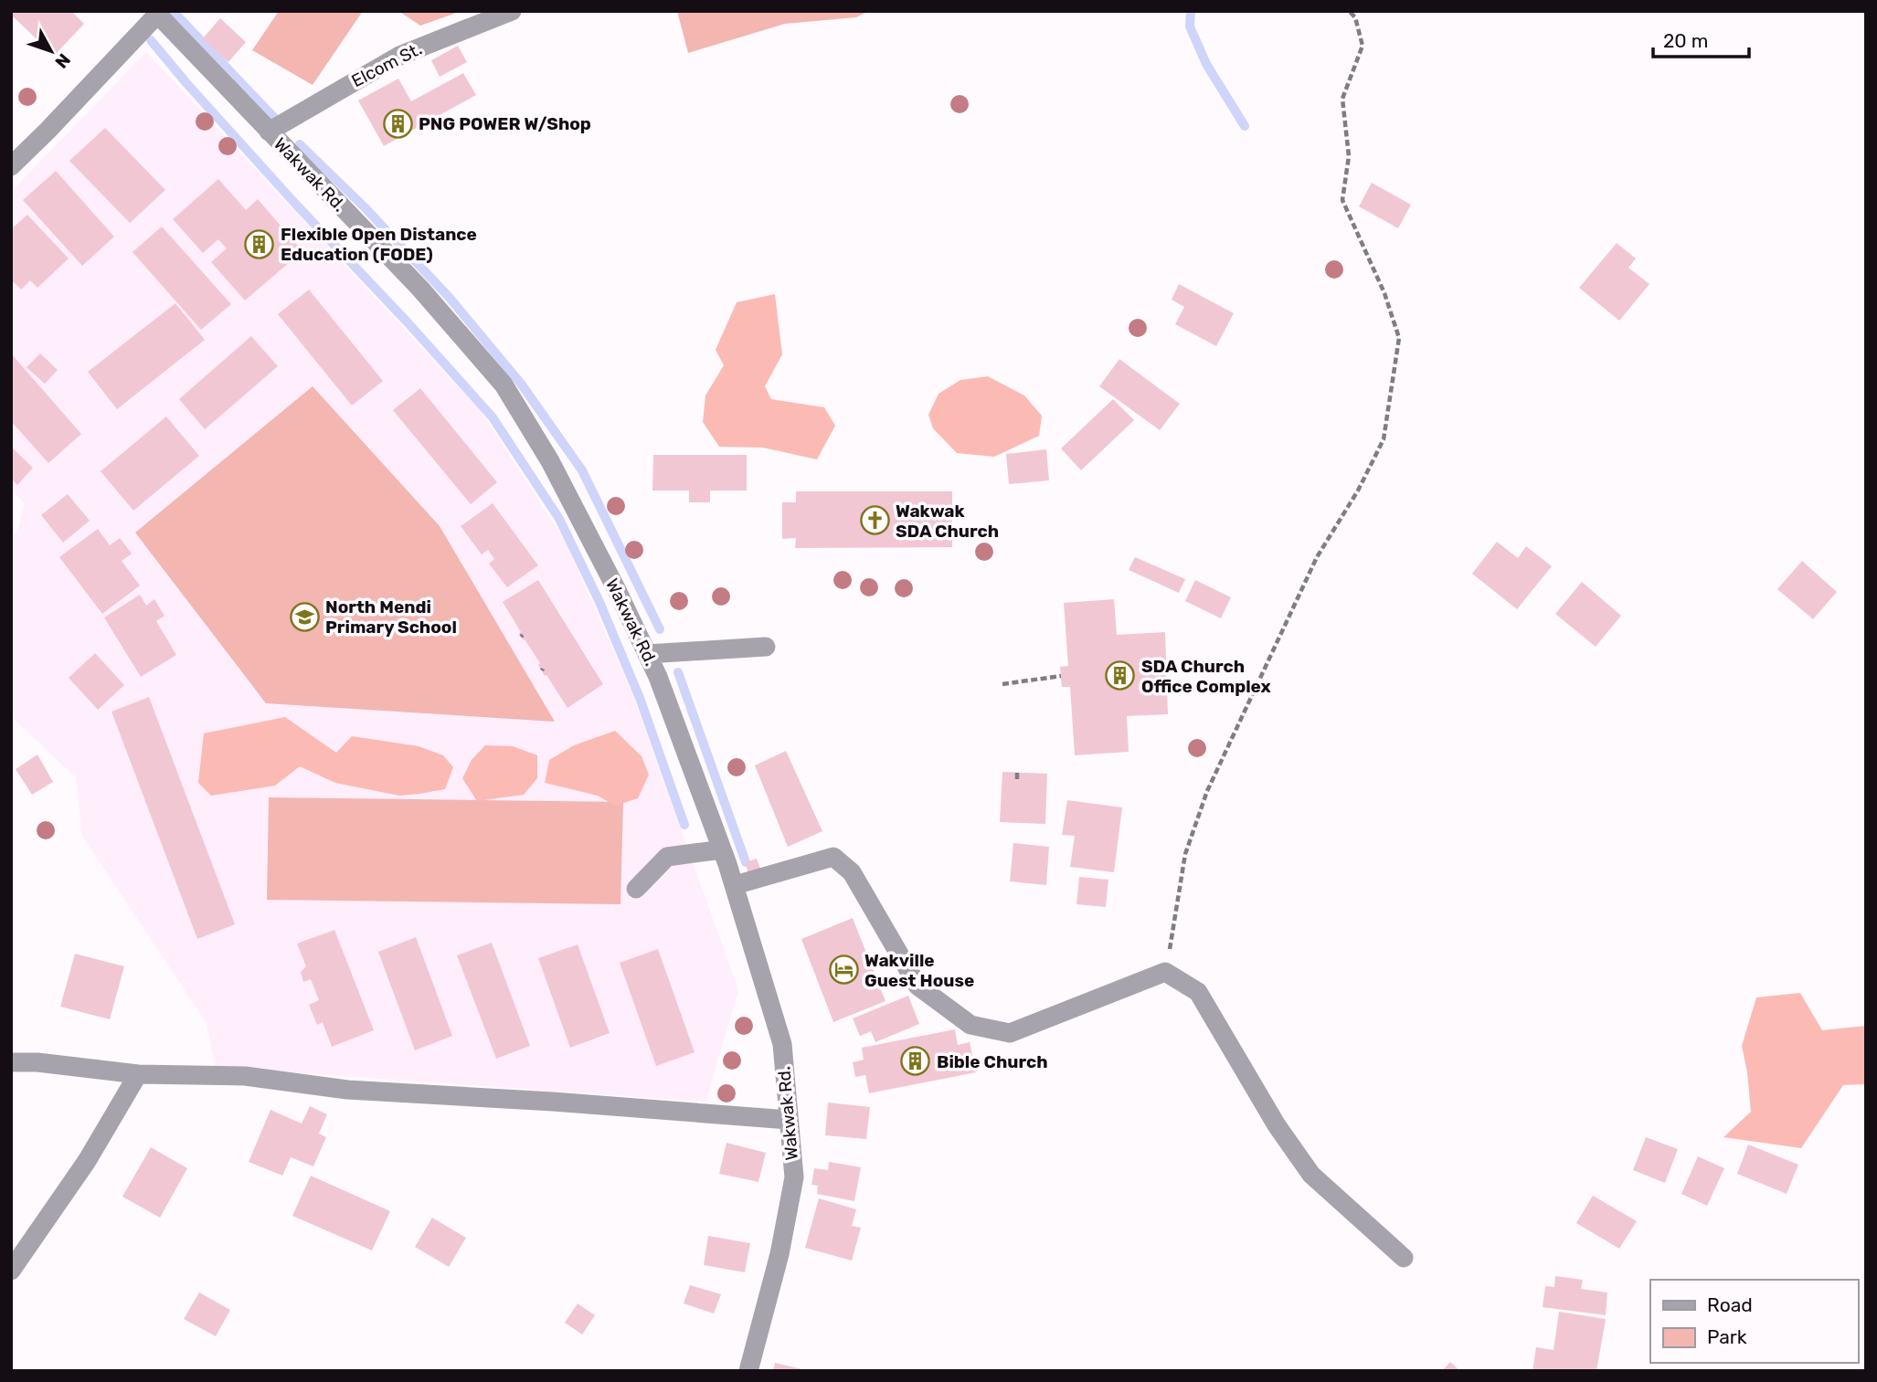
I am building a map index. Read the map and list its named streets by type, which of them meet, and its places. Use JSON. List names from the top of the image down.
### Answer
{
  "streets": {
    "street": ["Elcom St.", "Wakwak Rd."]
  },
  "crossings": [
    ["Elcom St.", "Wakwak Rd."]
  ],
  "places": {
    "building": [
      "PNG POWER W/Shop",
      "Flexible Open Distance Education (FODE)",
      "SDA Church Office Complex",
      "Bible Church"
    ],
    "church": ["Wakwak SDA Church"],
    "school or university": ["North Mendi Primary School"],
    "hotel": ["Wakville Guest House"]
  },
  "legend": ["Road", "Park"],
  "scale_bar": "20 m",
  "north": "bottom right"
}
